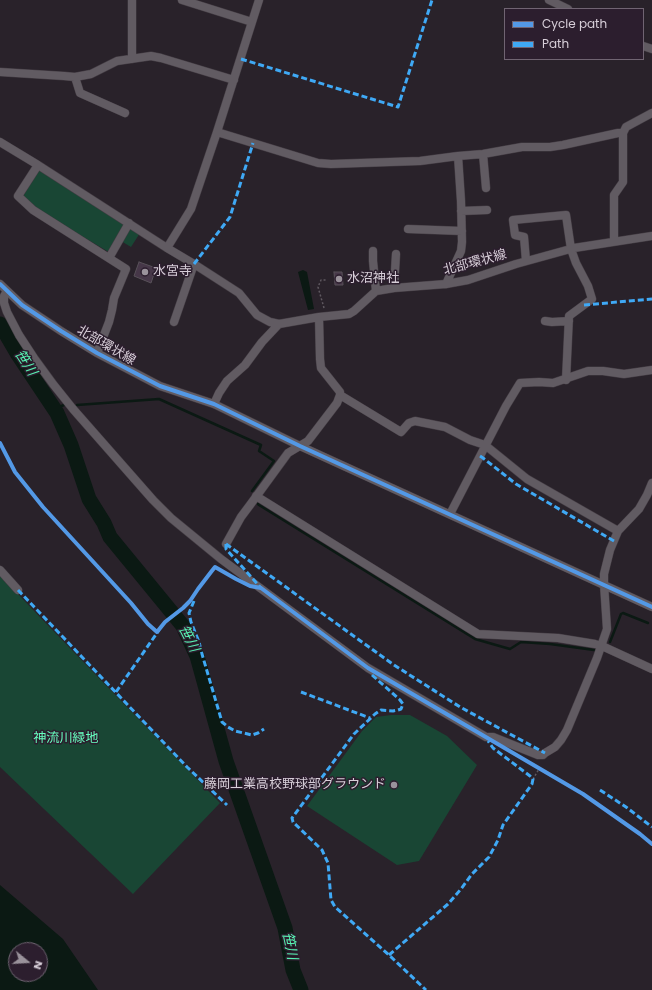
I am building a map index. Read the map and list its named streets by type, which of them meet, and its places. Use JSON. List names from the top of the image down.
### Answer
{
  "streets": {
    "street": ["北部環状線"]
  },
  "water": ["笹川"],
  "parks": ["神流川緑地"],
  "places": ["水宮寺", "水沼神社", "藤岡工業高校野球部グラウンド"],
  "legend": ["Cycle path", "Path"],
  "north": "right"
}
